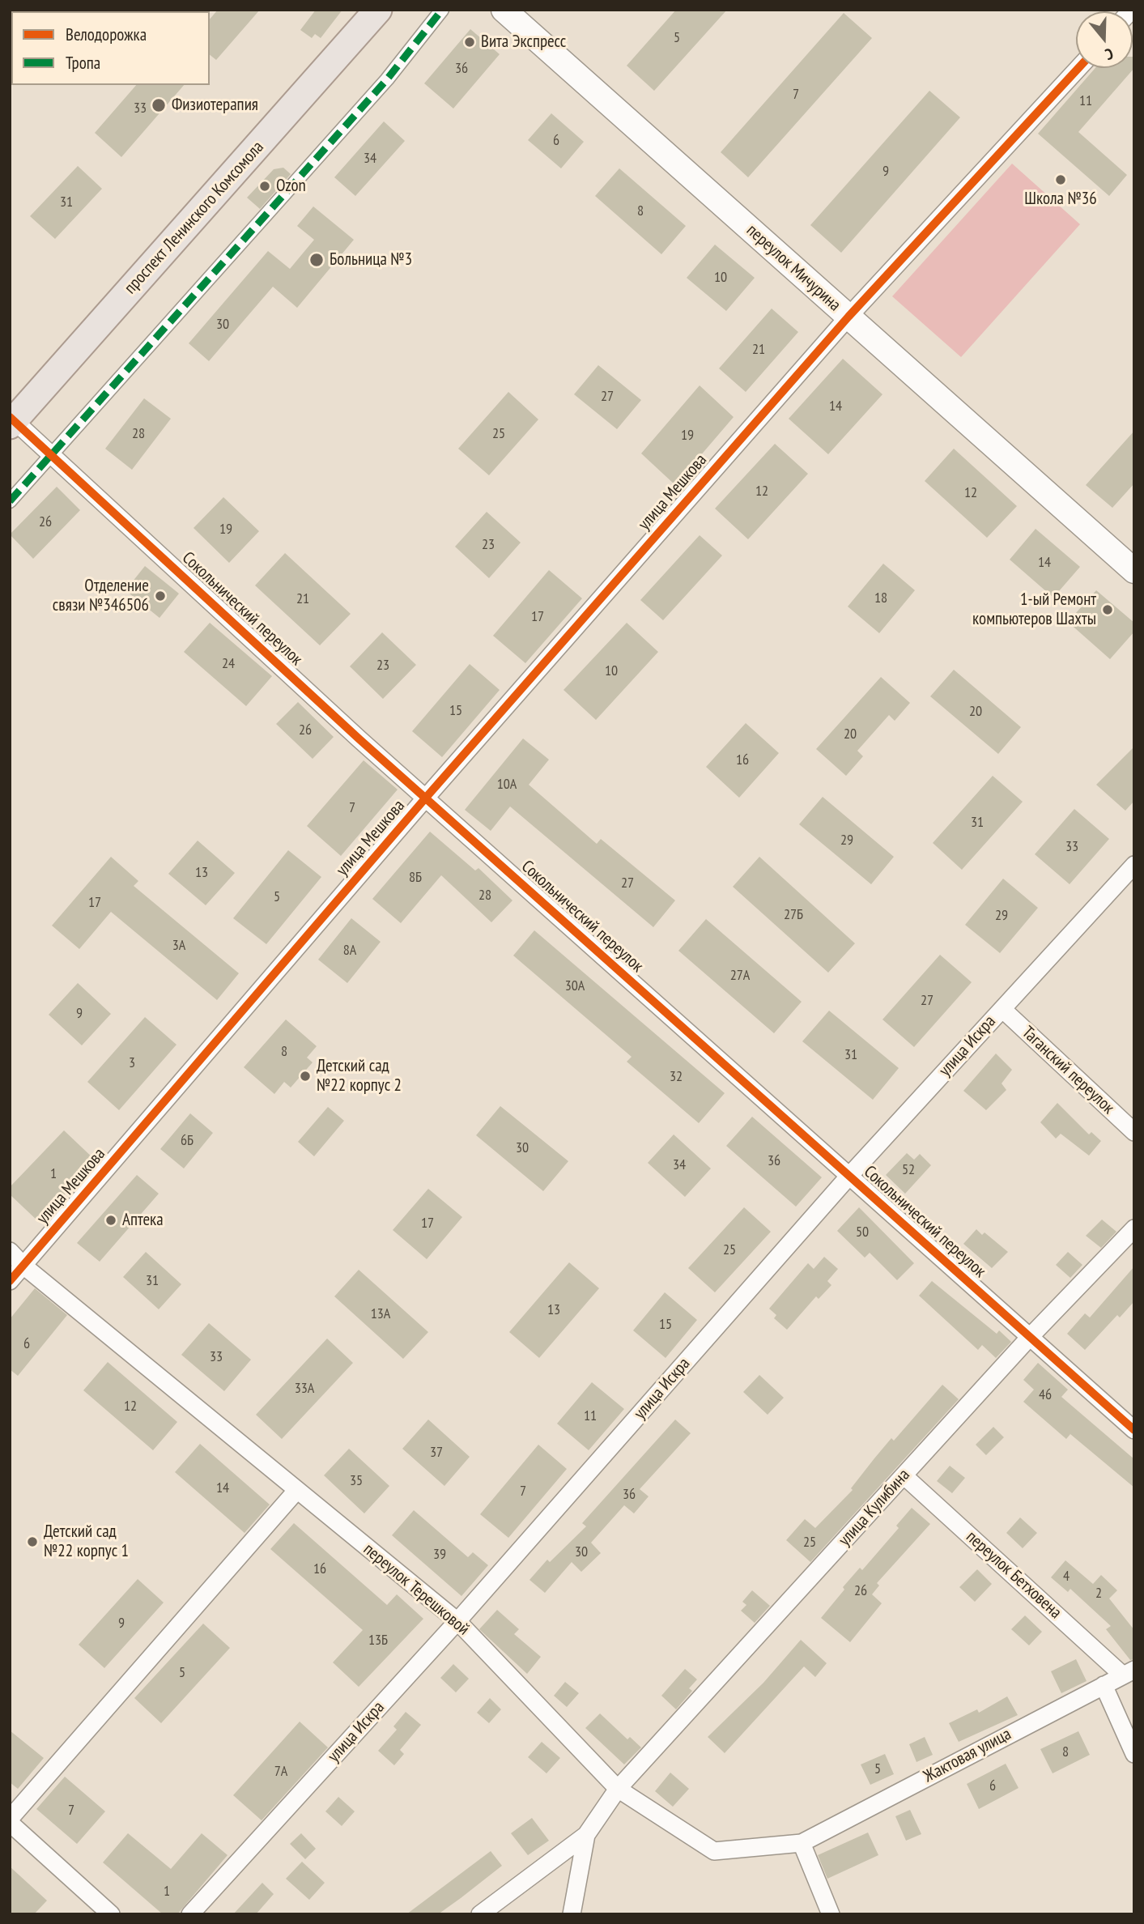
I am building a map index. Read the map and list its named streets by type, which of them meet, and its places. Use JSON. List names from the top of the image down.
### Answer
{
  "streets": {
    "main road": ["проспект Ленинского Комсомола", "переулок Мичурина"],
    "street": [
      "улица Мешкова",
      "Сокольнический переулок",
      "улица Искра",
      "Таганский переулок",
      "улица Кулибина",
      "переулок Бетховена",
      "переулок Терешковой",
      "Жактовая улица"
    ]
  },
  "crossings": [
    ["проспект Ленинского Комсомола", "Сокольнический переулок"],
    ["переулок Мичурина", "улица Мешкова"],
    ["улица Мешкова", "Сокольнический переулок"],
    ["улица Мешкова", "переулок Терешковой"],
    ["Сокольнический переулок", "улица Искра"],
    ["Сокольнический переулок", "улица Кулибина"],
    ["улица Искра", "Таганский переулок"],
    ["улица Искра", "переулок Терешковой"],
    ["улица Кулибина", "переулок Бетховена"],
    ["улица Кулибина", "переулок Терешковой"],
    ["переулок Бетховена", "Жактовая улица"],
    ["переулок Терешковой", "Жактовая улица"]
  ],
  "places": [
    "Вита Экспресс",
    "Физиотерапия",
    "Школа №36",
    "Ozon",
    "Больница №3",
    "Отделение связи №346506",
    "1-ый Ремонт компьютеров Шахты",
    "Детский сад №22 корпус 2",
    "Аптека",
    "Детский сад №22 корпус 1"
  ],
  "house_numbers": [
    "5",
    "36",
    "7",
    "11",
    "33",
    "6",
    "34",
    "9",
    "31",
    "8",
    "10",
    "30",
    "21",
    "27",
    "14",
    "28",
    "25",
    "19",
    "12",
    "12",
    "26",
    "19",
    "23",
    "14",
    "18",
    "21",
    "17",
    "24",
    "23",
    "10",
    "15",
    "20",
    "26",
    "20",
    "16",
    "10А",
    "7",
    "31",
    "29",
    "33",
    "13",
    "8Б",
    "27",
    "28",
    "5",
    "17",
    "27Б",
    "29",
    "3А",
    "8А",
    "27А",
    "30А",
    "27",
    "9",
    "8",
    "31",
    "3",
    "32",
    "6Б",
    "30",
    "36",
    "34",
    "52",
    "1",
    "17",
    "50",
    "25",
    "31",
    "13",
    "13А",
    "15",
    "6",
    "33",
    "33А",
    "46",
    "12",
    "11",
    "37",
    "35",
    "14",
    "7",
    "36",
    "25",
    "30",
    "39",
    "16",
    "4",
    "26",
    "2",
    "9",
    "13Б",
    "5",
    "8",
    "5",
    "7А",
    "6",
    "7",
    "1"
  ],
  "legend": ["Велодорожка", "Тропа"],
  "north": "bottom"
}
